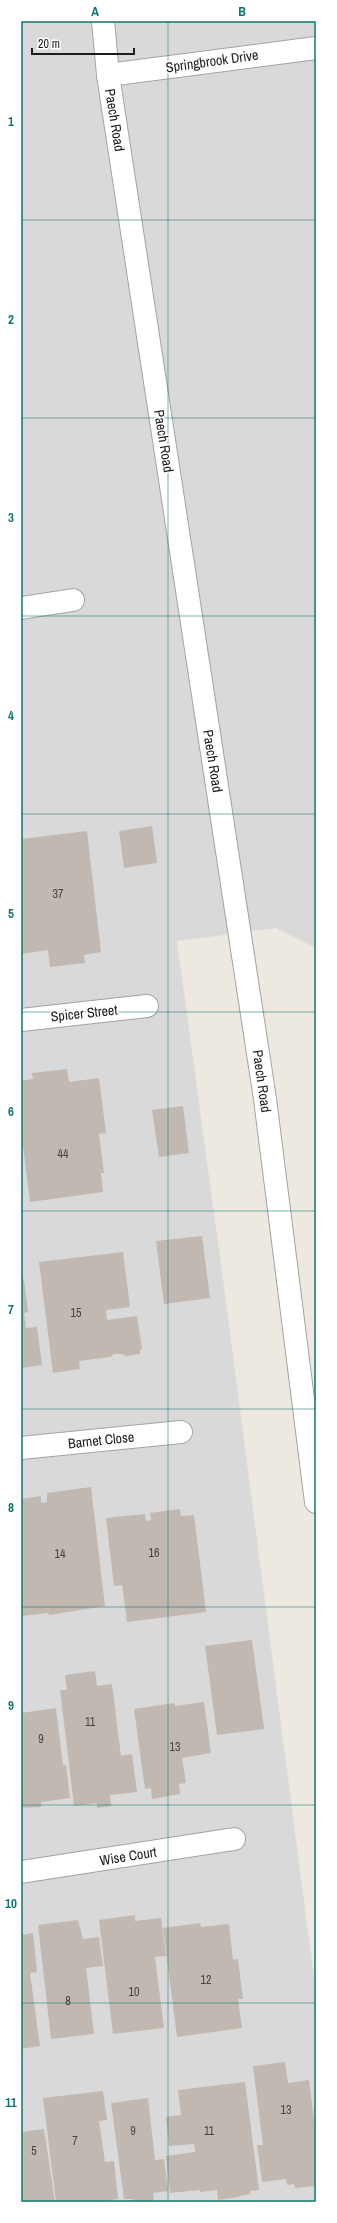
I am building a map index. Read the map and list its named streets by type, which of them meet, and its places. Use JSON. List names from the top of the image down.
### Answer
{
  "streets": {
    "street": [
      "Springbrook Drive",
      "Paech Road",
      "Spicer Street",
      "Barnet Close",
      "Wise Court"
    ]
  },
  "crossings": [
    ["Springbrook Drive", "Paech Road"]
  ],
  "house_numbers": [
    "37",
    "44",
    "15",
    "16",
    "14",
    "11",
    "9",
    "13",
    "12",
    "10",
    "8",
    "13",
    "9",
    "11",
    "7",
    "5"
  ],
  "scale_bar": "20 m",
  "grid": {
    "columns": ["A", "B"],
    "rows": [
      "1",
      "2",
      "3",
      "4",
      "5",
      "6",
      "7",
      "8",
      "9",
      "10",
      "11"
    ]
  }
}
